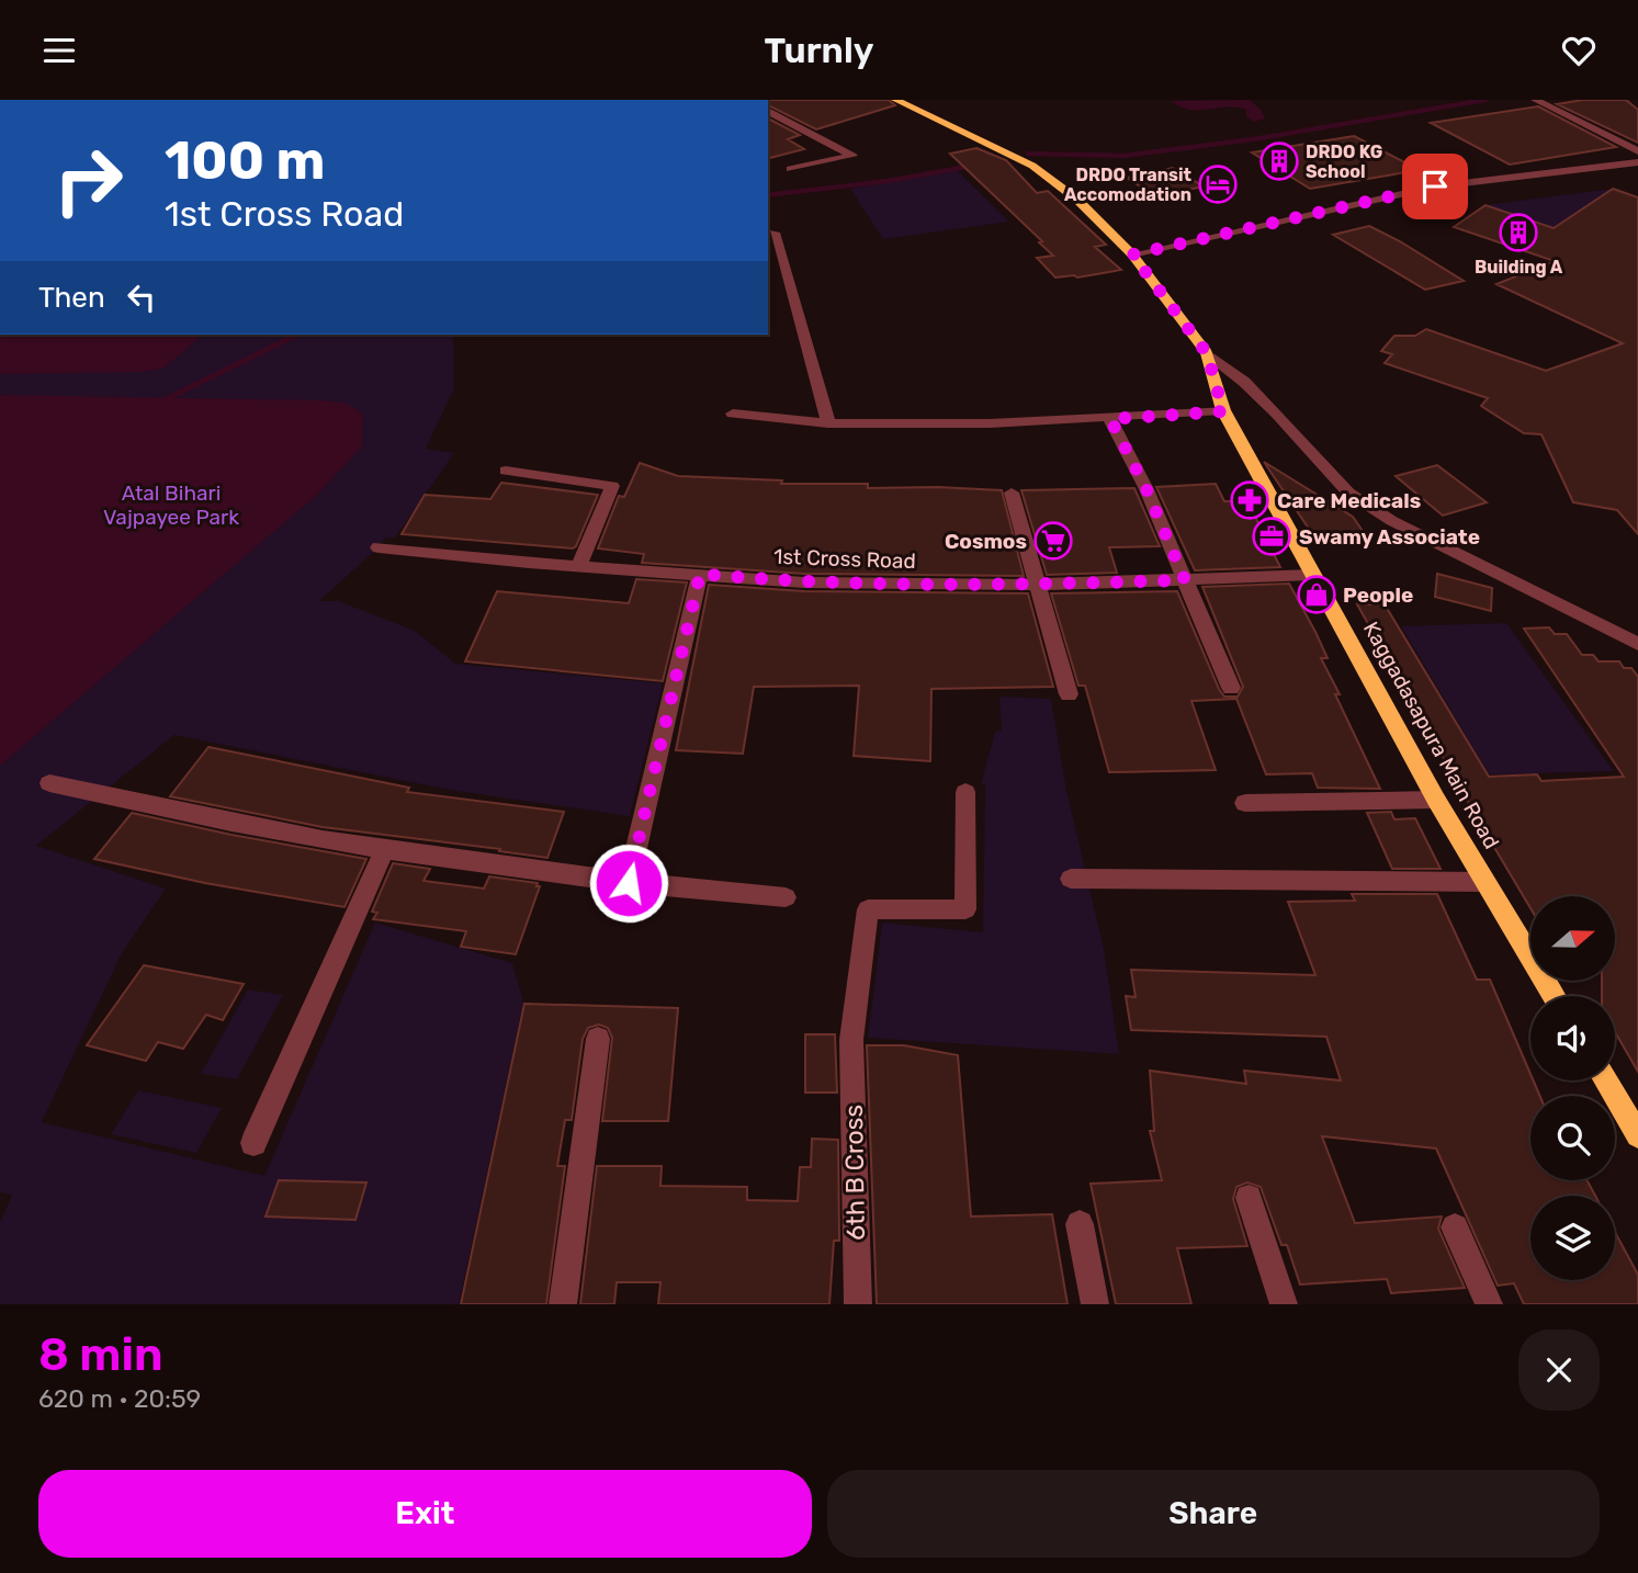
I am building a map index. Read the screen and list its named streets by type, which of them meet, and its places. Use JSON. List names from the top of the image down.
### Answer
{
  "streets": {
    "main road": ["Kaggadasapura Main Road"],
    "street": ["1st Cross Road", "6th B Cross"]
  },
  "crossings": [
    ["1st Cross Road", "Kaggadasapura Main Road"]
  ],
  "parks": ["Atal Bihari Vajpayee Park"],
  "places": {
    "building": ["DRDO KG School", "Building A"],
    "hotel": ["DRDO Transit Accomodation"],
    "pharmacy": ["Care Medicals"],
    "office": ["Swamy Associate"],
    "supermarket": ["Cosmos"],
    "shop": ["People"]
  },
  "north": "right",
  "page": {
    "header": "Turnly",
    "turn": ["100 m", "1st Cross Road"],
    "then": "Then",
    "heading": ["8 min", "620 m · 20:59"],
    "buttons": ["Exit", "Share"]
  }
}
